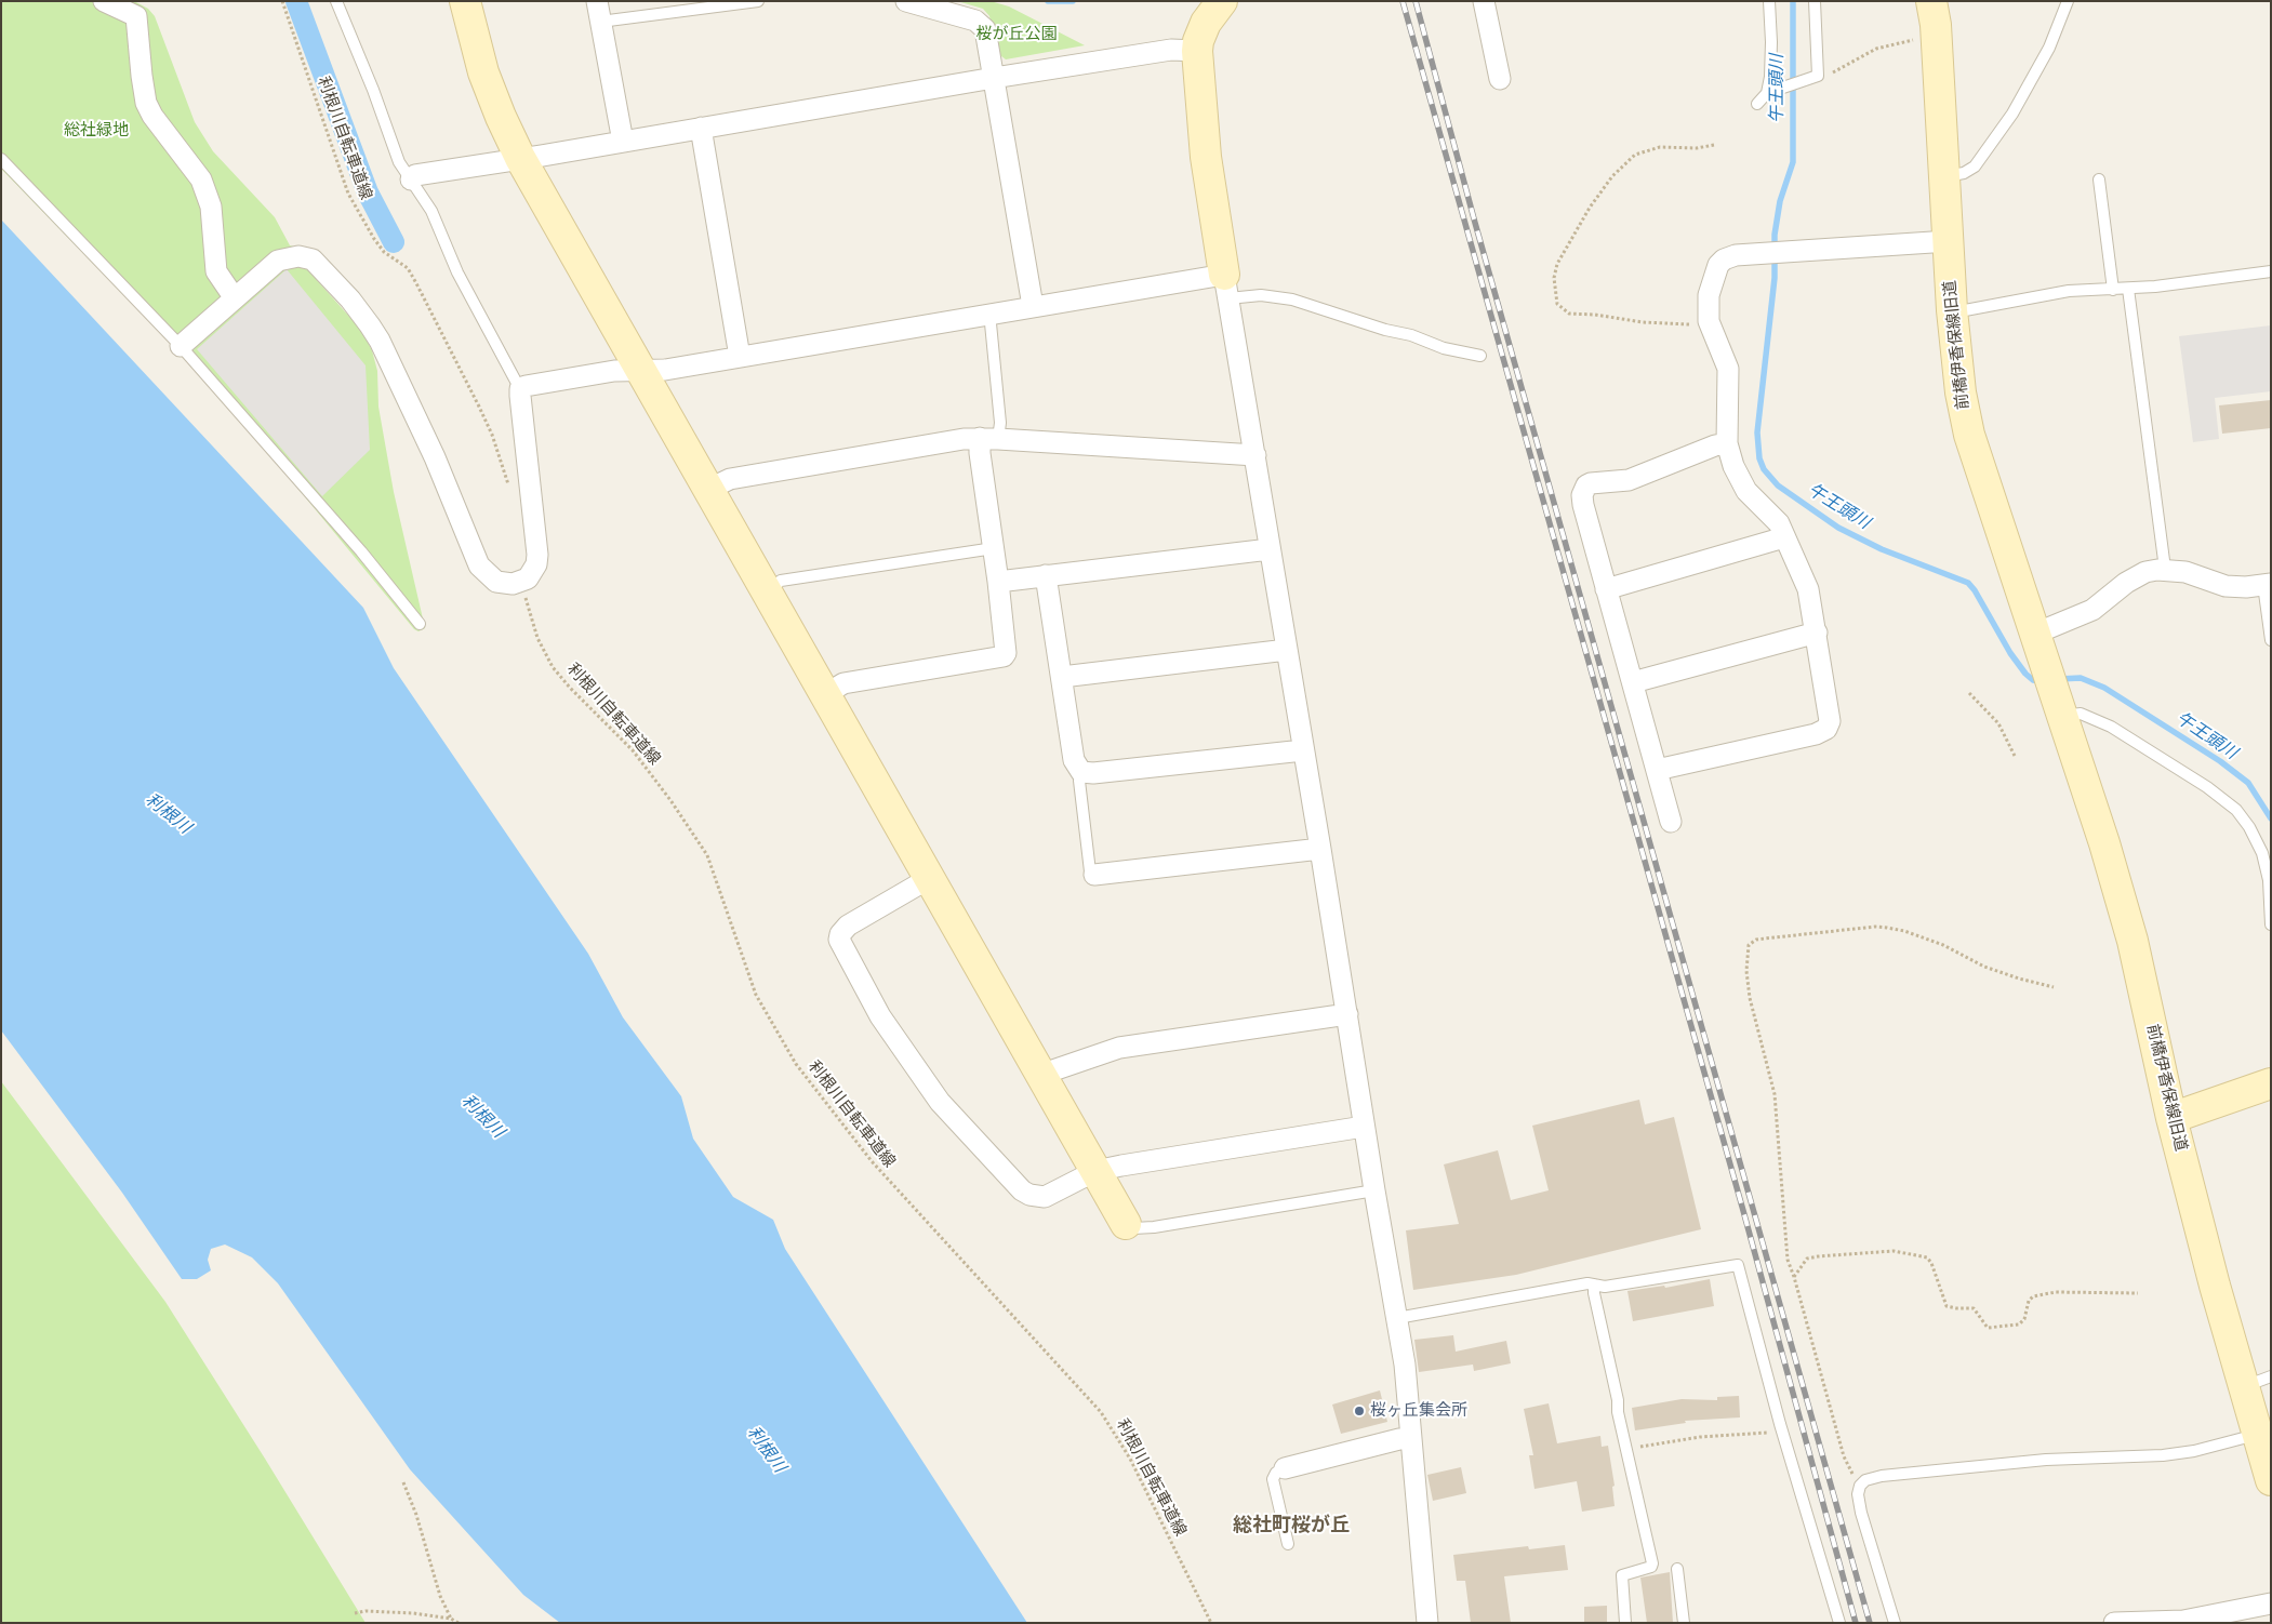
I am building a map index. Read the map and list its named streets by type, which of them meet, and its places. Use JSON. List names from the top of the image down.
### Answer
{
  "streets": {
    "street": ["前橋伊香保線旧道"],
    "path": ["利根川自転車道線"]
  },
  "districts": ["総社町桜が丘"],
  "water": ["午王頭川", "利根川"],
  "parks": ["桜が丘公園", "総社緑地"],
  "places": ["桜ヶ丘集会所"]
}
